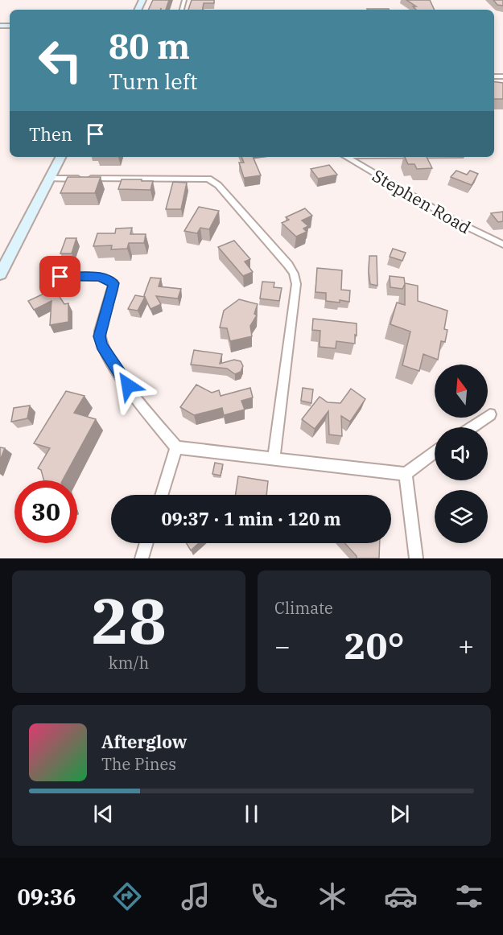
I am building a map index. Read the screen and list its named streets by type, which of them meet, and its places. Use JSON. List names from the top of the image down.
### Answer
{
  "streets": {
    "street": ["Stephen Road"]
  },
  "north": "top",
  "page": {
    "turn": ["80 m", "Turn left"],
    "then": "Then",
    "limit": "30",
    "trip": "09:37 · 1 min · 120 m",
    "tile": [
      ["28", "km/h"],
      "Climate"
    ],
    "heat": ["−", "20°", "+"],
    "song": ["Afterglow", "The Pines"],
    "tabs": "09:36"
  }
}
